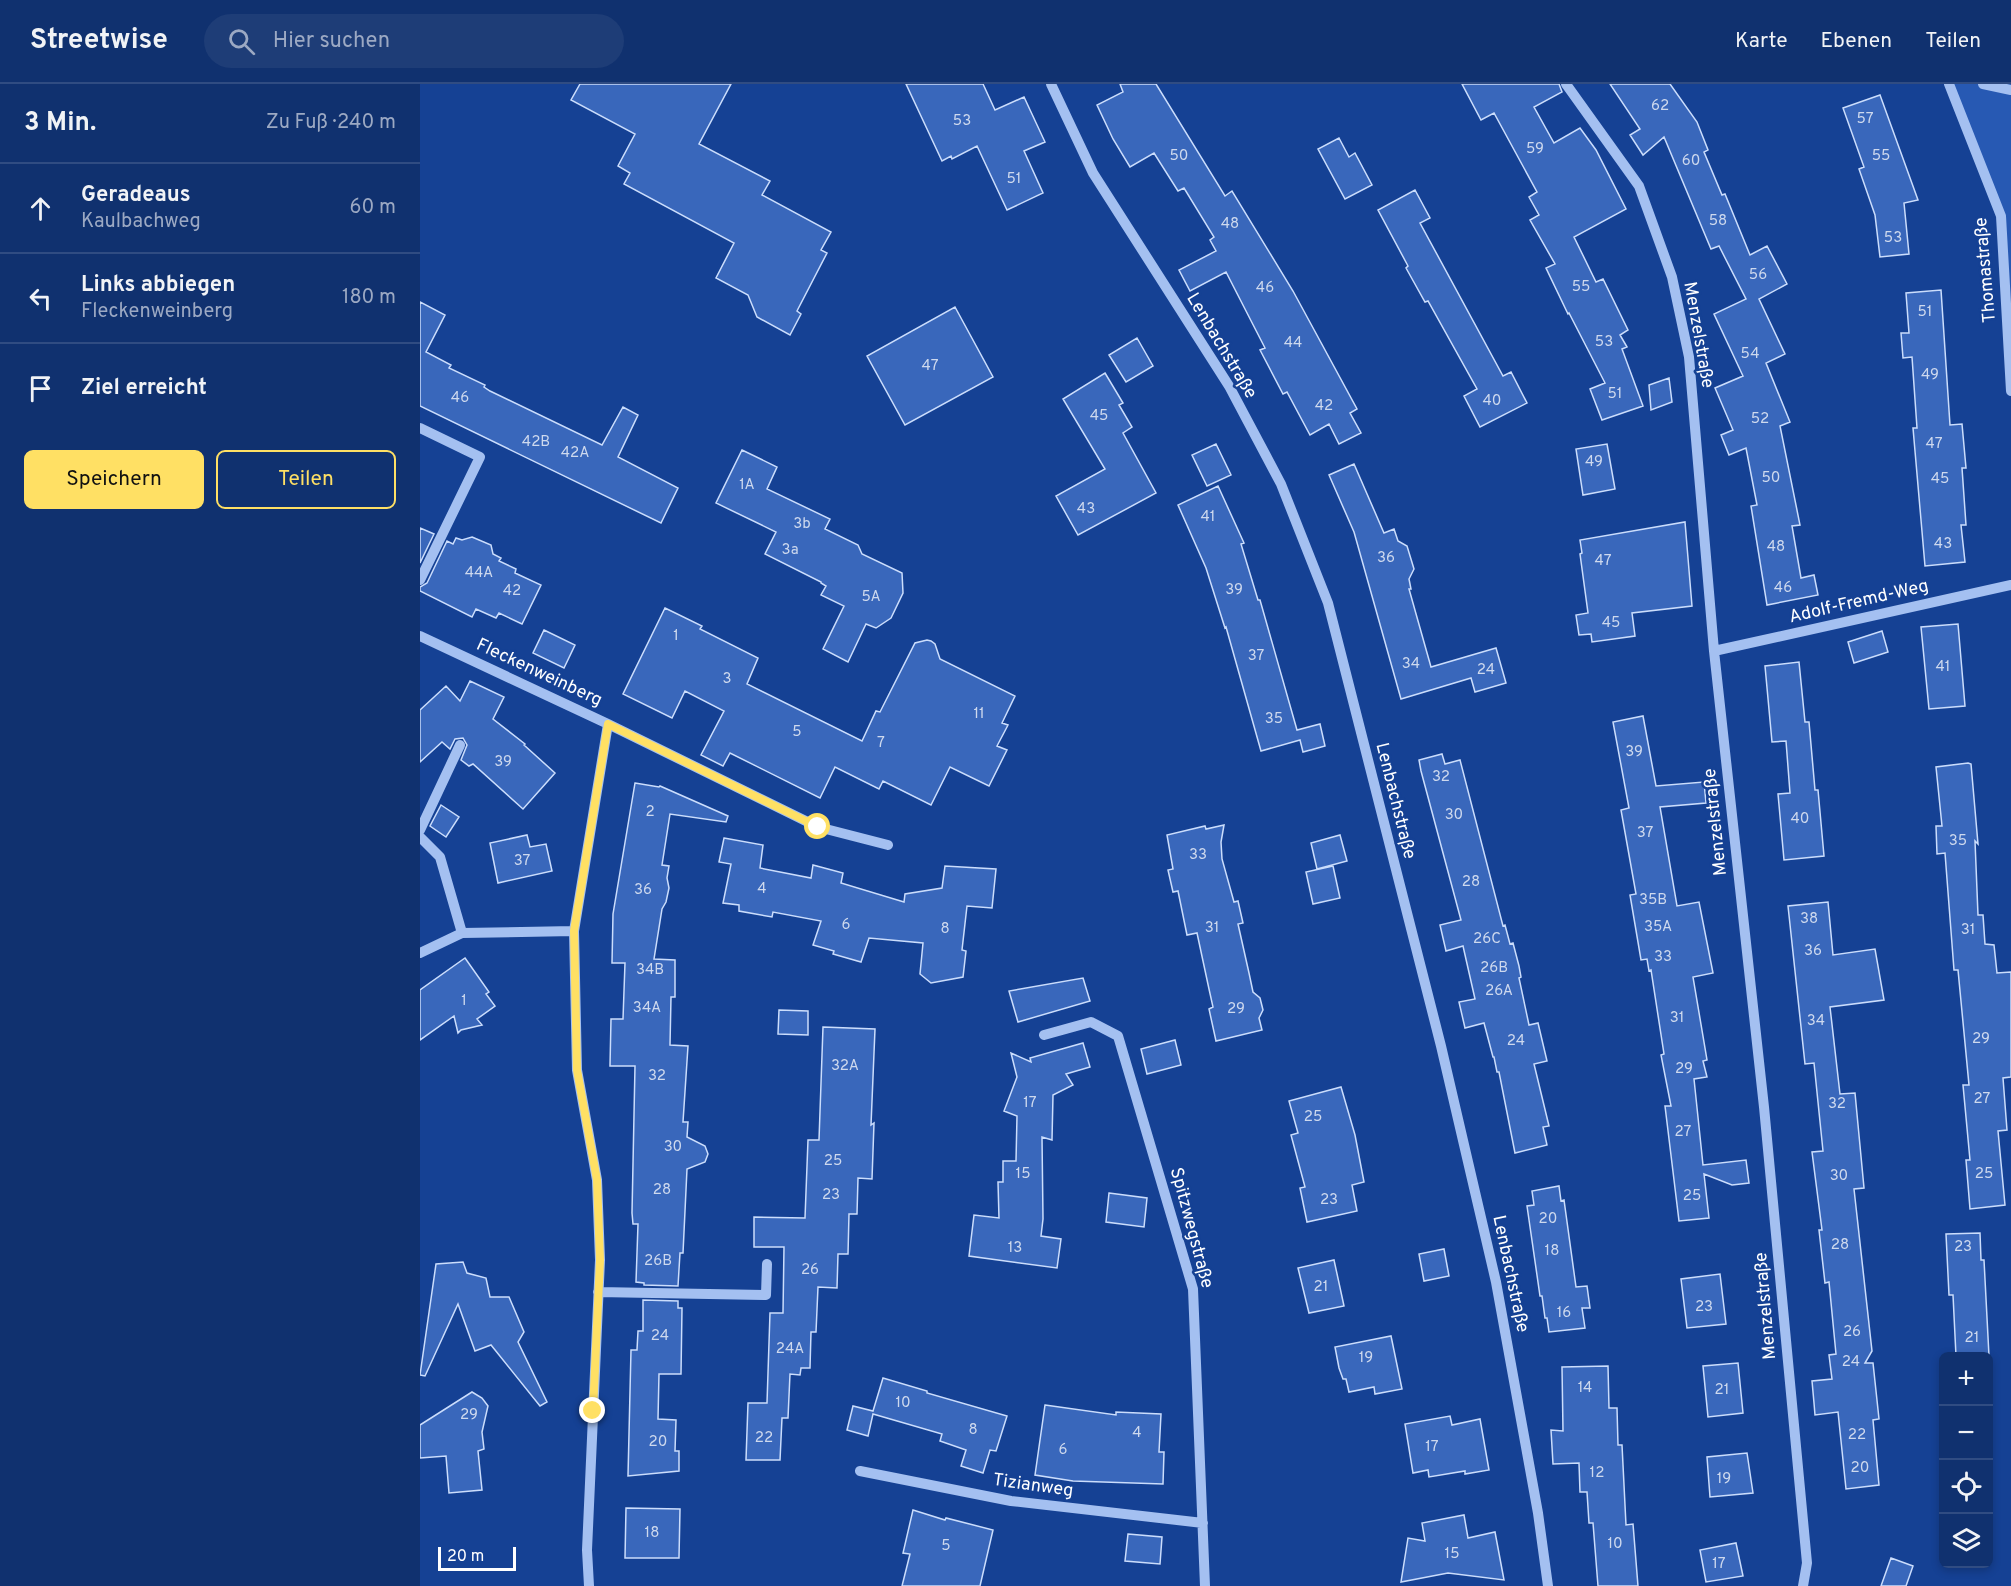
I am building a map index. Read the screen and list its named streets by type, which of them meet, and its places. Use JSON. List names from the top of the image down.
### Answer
{
  "streets": {
    "street": [
      "Thomastraße",
      "Menzelstraße",
      "Lenbachstraße",
      "Adolf-Fremd-Weg",
      "Fleckenweinberg",
      "Spitzwegstraße",
      "Tizianweg"
    ]
  },
  "crossings": [
    ["Menzelstraße", "Adolf-Fremd-Weg"],
    ["Spitzwegstraße", "Tizianweg"]
  ],
  "house_numbers": [
    "62",
    "57",
    "53",
    "59",
    "50",
    "55",
    "60",
    "51",
    "58",
    "48",
    "53",
    "56",
    "55",
    "46",
    "51",
    "53",
    "44",
    "54",
    "47",
    "49",
    "51",
    "46",
    "40",
    "42",
    "45",
    "52",
    "42B",
    "47",
    "42A",
    "49",
    "50",
    "45",
    "1A",
    "43",
    "41",
    "3b",
    "43",
    "48",
    "3a",
    "36",
    "47",
    "44A",
    "46",
    "39",
    "42",
    "5A",
    "45",
    "1",
    "37",
    "34",
    "41",
    "24",
    "3",
    "11",
    "35",
    "5",
    "7",
    "39",
    "39",
    "32",
    "2",
    "30",
    "40",
    "37",
    "35",
    "33",
    "37",
    "28",
    "4",
    "36",
    "35B",
    "38",
    "6",
    "35A",
    "31",
    "8",
    "31",
    "26C",
    "36",
    "33",
    "26B",
    "34B",
    "26A",
    "1",
    "34A",
    "29",
    "31",
    "34",
    "29",
    "24",
    "32A",
    "29",
    "32",
    "27",
    "17",
    "32",
    "25",
    "27",
    "30",
    "25",
    "15",
    "25",
    "30",
    "28",
    "23",
    "25",
    "23",
    "20",
    "28",
    "23",
    "13",
    "18",
    "26B",
    "26",
    "21",
    "23",
    "16",
    "26",
    "24",
    "21",
    "24A",
    "19",
    "24",
    "14",
    "21",
    "10",
    "29",
    "8",
    "4",
    "22",
    "22",
    "20",
    "17",
    "6",
    "20",
    "12",
    "19",
    "18",
    "10",
    "5",
    "15",
    "17"
  ],
  "scale_bar": "20 m",
  "page": {
    "header": "Streetwise",
    "search": "Hier suchen",
    "nav": ["Karte", "Ebenen", "Teilen"],
    "heading": ["3 Min.", "Zu Fuß · 240 m"],
    "list": [
      ["Geradeaus", "Kaulbachweg", "60 m"],
      ["Links abbiegen", "Fleckenweinberg", "180 m"],
      "Ziel erreicht"
    ],
    "buttons": ["Speichern", "Teilen"],
    "map_buttons": ["+", "−"],
    "scale": "20 m"
  }
}
